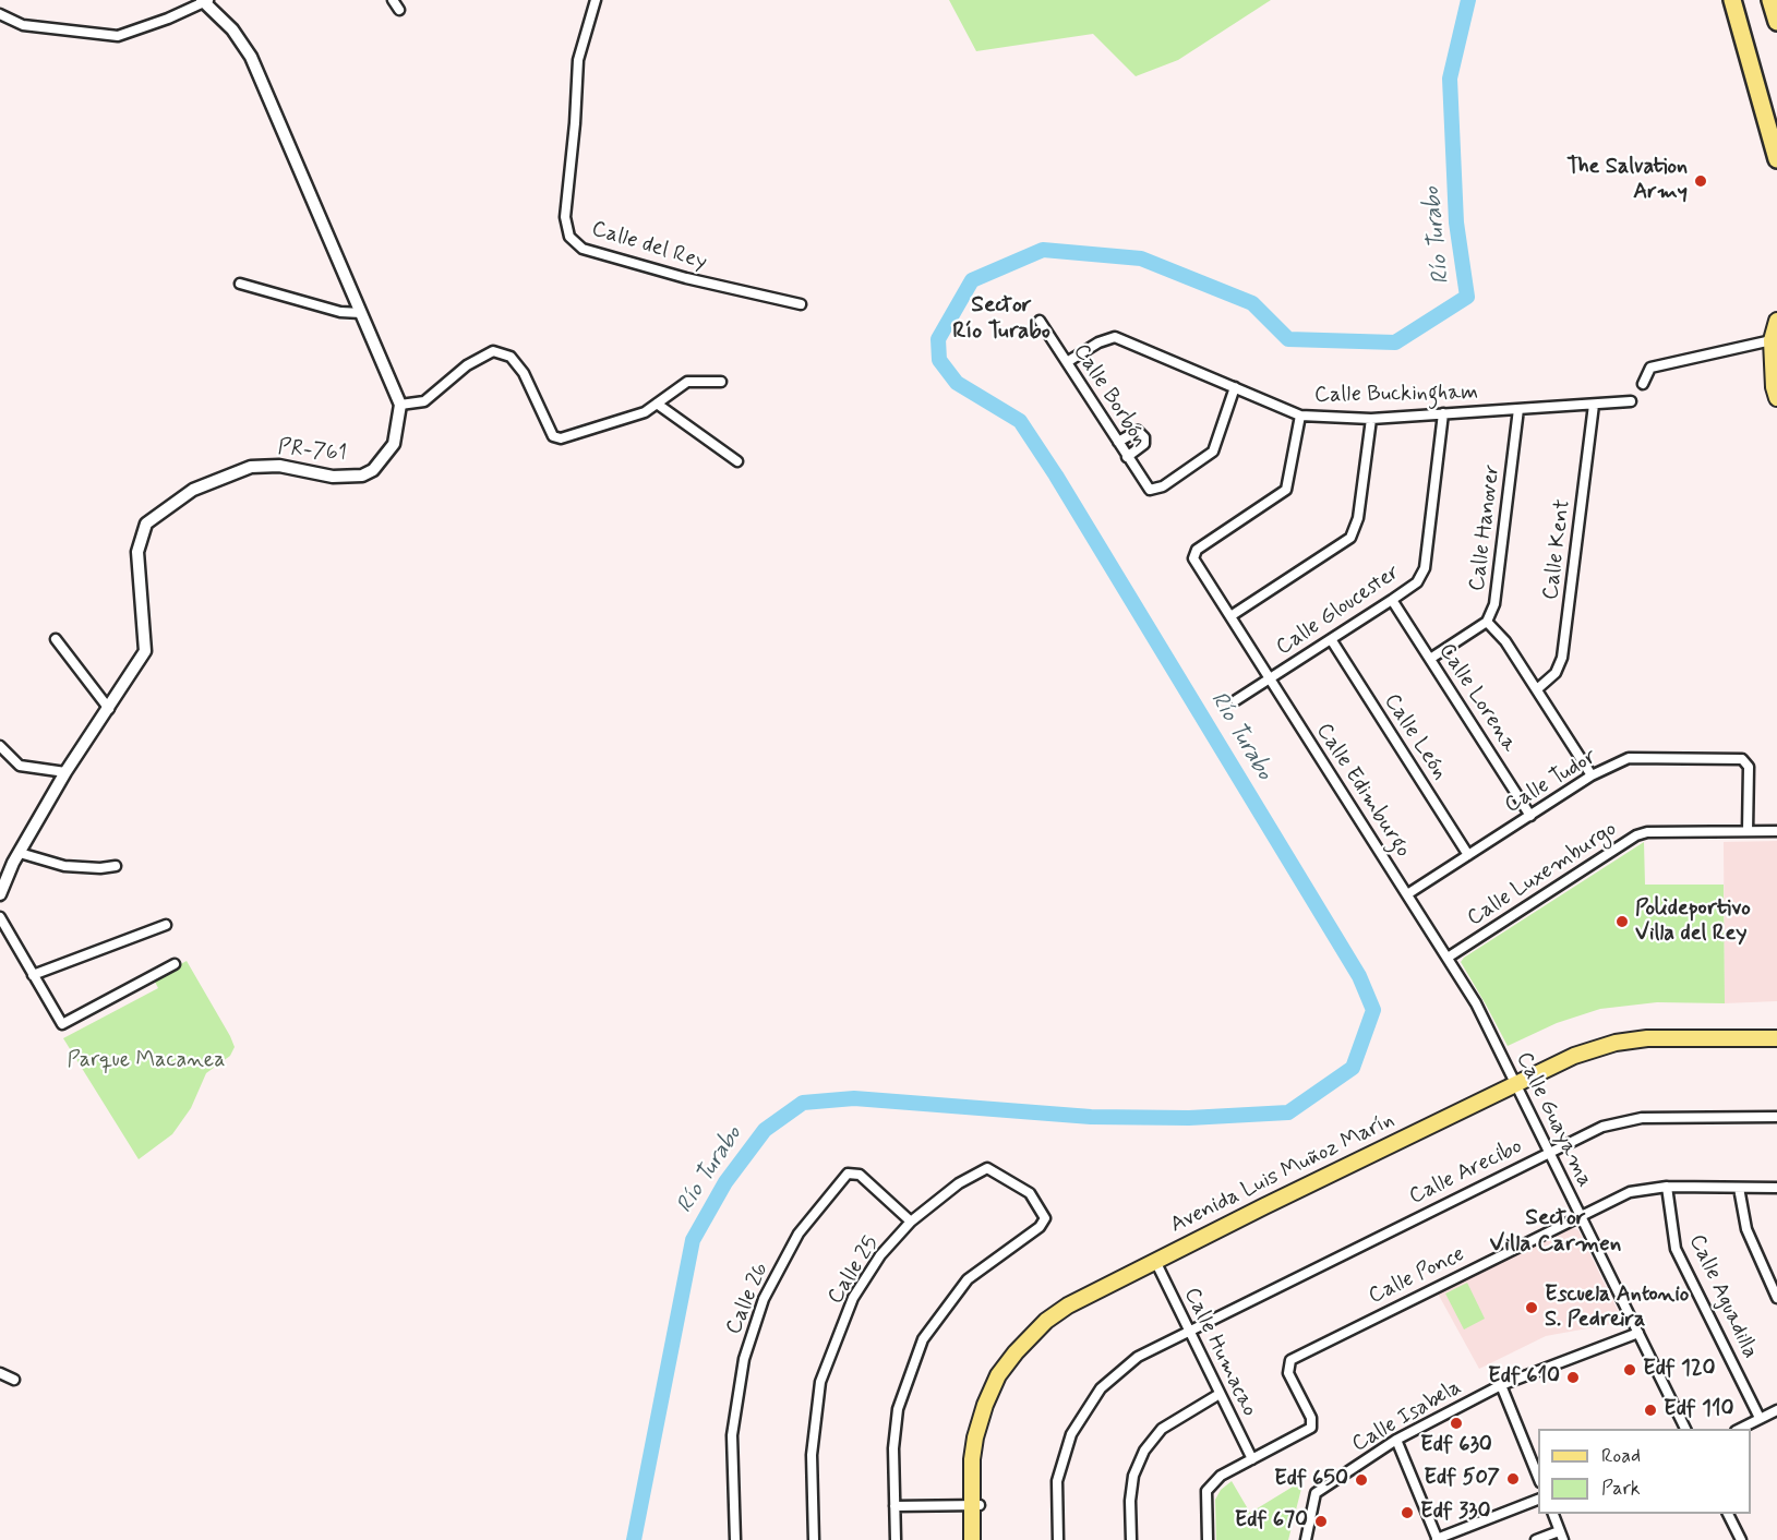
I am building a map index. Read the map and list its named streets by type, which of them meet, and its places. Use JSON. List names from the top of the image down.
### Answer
{
  "streets": {
    "main road": ["Avenida Luis Muñoz Marín"],
    "street": [
      "Calle del Rey",
      "Calle Buckingham",
      "Calle Borbón",
      "PR-761",
      "Calle Hanover",
      "Calle Kent",
      "Calle Gloucester",
      "Calle Lorena",
      "Calle León",
      "Calle Tudor",
      "Calle Edimburgo",
      "Calle Luxemburgo",
      "Calle Guayama",
      "Calle Arecibo",
      "Calle 25",
      "Calle Ponce",
      "Calle Aguadilla",
      "Calle 26",
      "Calle Humacao",
      "Calle Isabela"
    ]
  },
  "crossings": [
    ["Calle Buckingham", "Calle Borbón"],
    ["Calle Buckingham", "Calle Hanover"],
    ["Calle Buckingham", "Calle Kent"],
    ["Calle Buckingham", "Calle Gloucester"],
    ["Calle Buckingham", "Calle Edimburgo"],
    ["Calle Hanover", "Calle Lorena"],
    ["Calle Gloucester", "Calle Lorena"],
    ["Calle Gloucester", "Calle León"],
    ["Calle Gloucester", "Calle Edimburgo"],
    ["Calle Lorena", "Calle Tudor"],
    ["Calle León", "Calle Tudor"],
    ["Calle Tudor", "Calle Edimburgo"],
    ["Calle Tudor", "Calle Luxemburgo"],
    ["Calle Edimburgo", "Calle Luxemburgo"],
    ["Calle Edimburgo", "Calle Guayama"],
    ["Calle Guayama", "Calle Arecibo"],
    ["Calle Guayama", "Avenida Luis Muñoz Marín"],
    ["Calle Guayama", "Calle Ponce"],
    ["Calle Guayama", "Calle Isabela"],
    ["Calle Arecibo", "Calle Humacao"],
    ["Avenida Luis Muñoz Marín", "Calle Humacao"],
    ["Calle 25", "Calle 26"],
    ["Calle Ponce", "Calle Aguadilla"],
    ["Calle Ponce", "Calle Humacao"]
  ],
  "districts": ["Sector Río Turabo", "Sector Villa Carmen"],
  "water": ["Río Turabo"],
  "parks": ["Parque Macanea"],
  "places": [
    "The Salvation Army",
    "Polideportivo Villa del Rey",
    "Escuela Antonio S. Pedreira",
    "Edf 120",
    "Edf 610",
    "Edf 110",
    "Edf 630",
    "Edf 507",
    "Edf 650",
    "Edf 330",
    "Edf 670"
  ],
  "legend": ["Road", "Park"]
}
